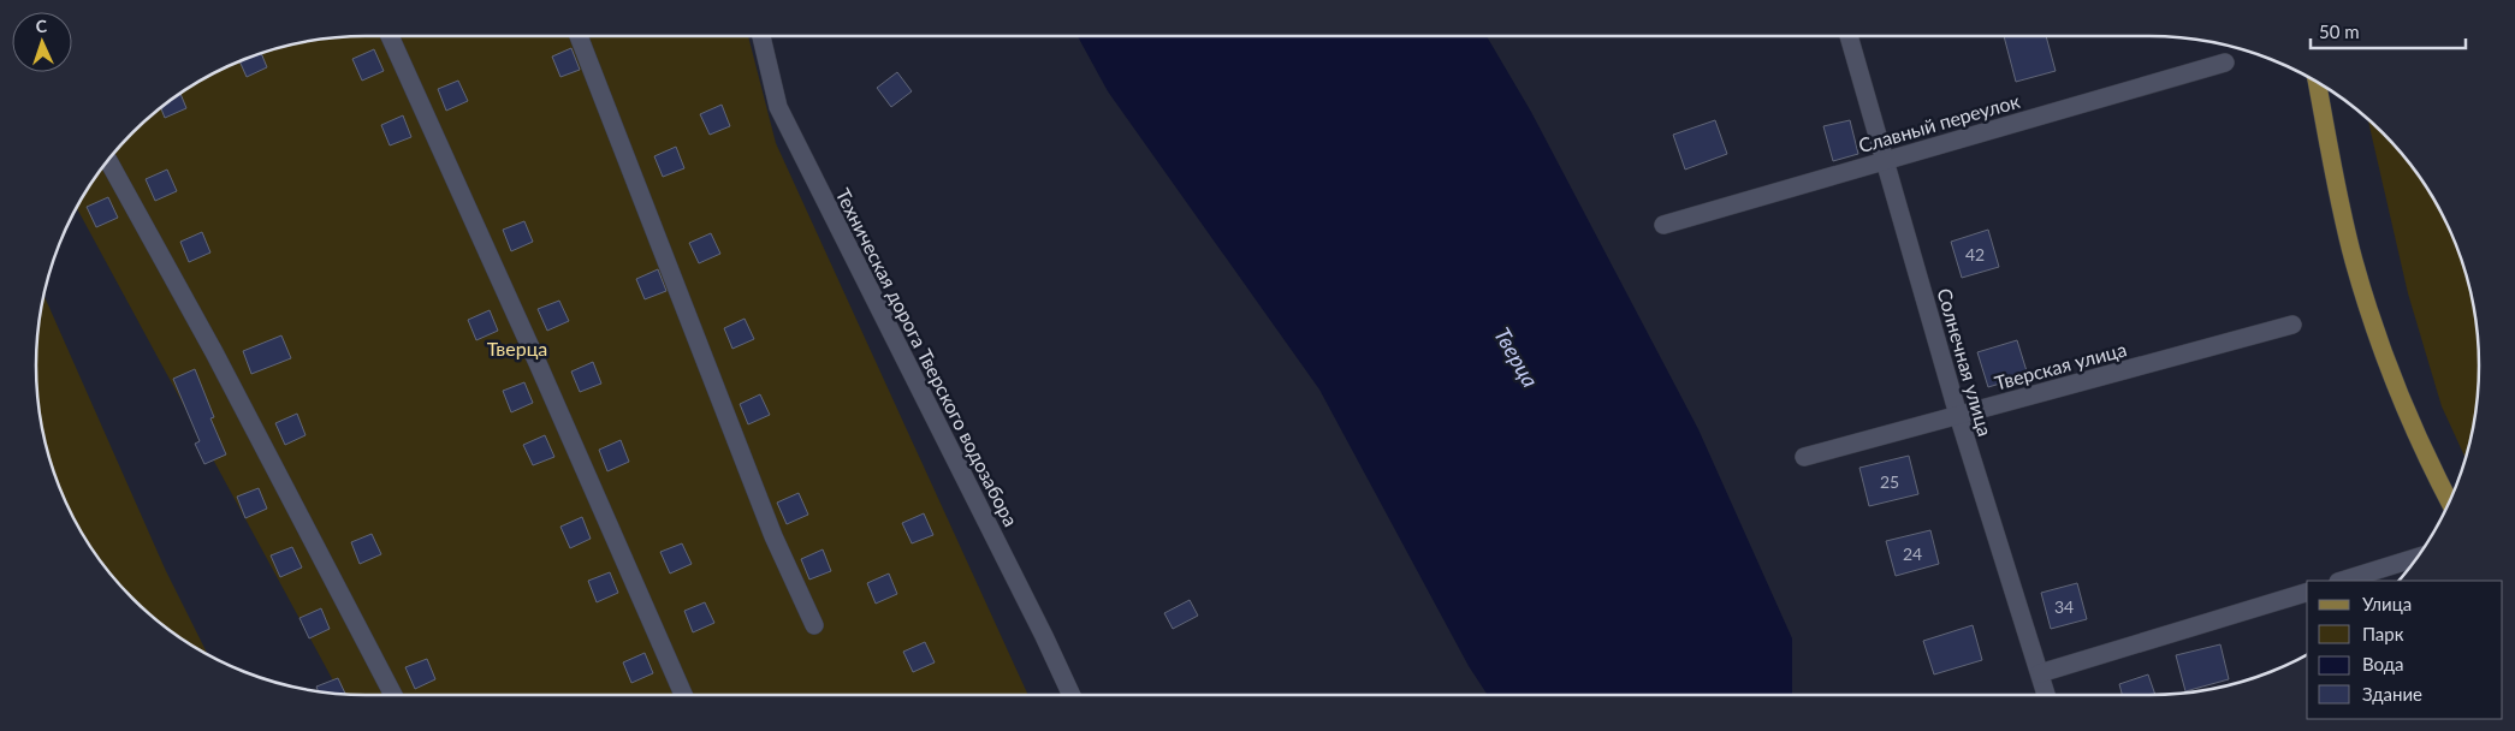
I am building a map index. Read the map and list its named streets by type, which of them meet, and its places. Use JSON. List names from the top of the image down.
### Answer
{
  "streets": {
    "street": [
      "Славный переулок",
      "Техническая дорога Тверского водозабора",
      "Солнечная улица",
      "Тверская улица"
    ]
  },
  "crossings": [
    ["Славный переулок", "Солнечная улица"],
    ["Солнечная улица", "Тверская улица"]
  ],
  "water": ["Тверца"],
  "parks": ["Тверца"],
  "house_numbers": [
    "42",
    "25",
    "24",
    "34"
  ],
  "legend": [
    "Улица",
    "Парк",
    "Вода",
    "Здание"
  ],
  "scale_bar": "50 m",
  "north": "top"
}
